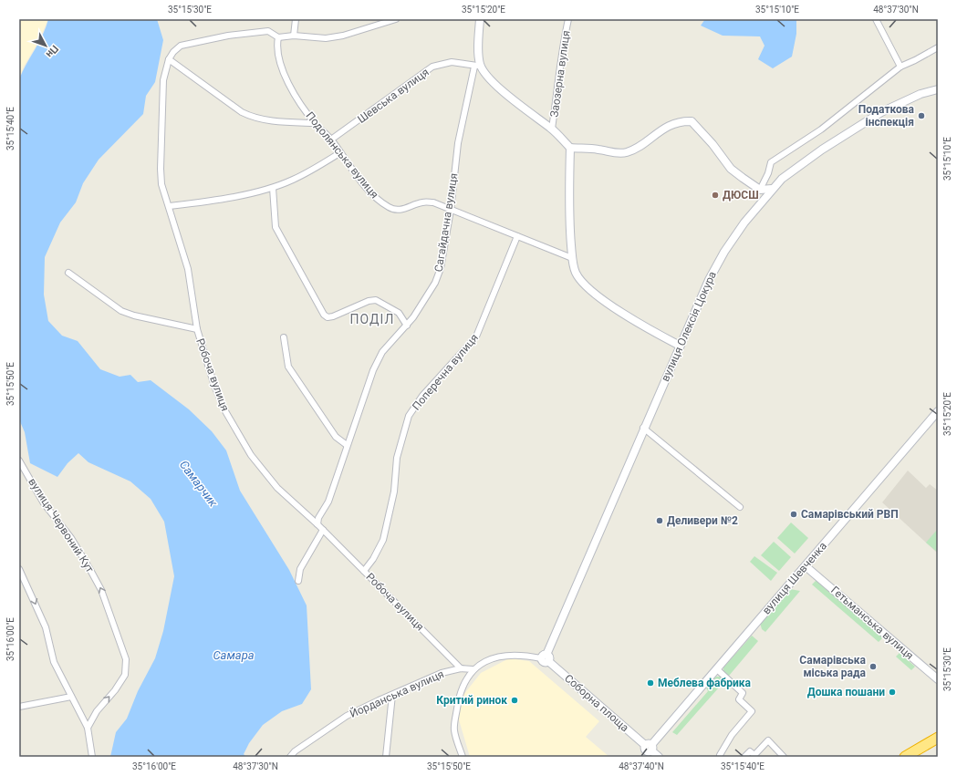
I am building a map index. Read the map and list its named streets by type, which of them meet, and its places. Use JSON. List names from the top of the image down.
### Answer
{
  "streets": {
    "street": [
      "Заозерна вулиця",
      "Шевська вулиця",
      "Подолянська вулиця",
      "Сагайдачна вулиця",
      "вулиця Олексія Цокура",
      "Поперечна вулиця",
      "Робоча вулиця",
      "вулиця Червоний Кут",
      "вулиця Шевченка",
      "Гетьманська вулиця",
      "Йорданська вулиця",
      "Соборна площа"
    ]
  },
  "crossings": [
    ["Шевська вулиця", "Подолянська вулиця"],
    ["Шевська вулиця", "Сагайдачна вулиця"],
    ["Подолянська вулиця", "Сагайдачна вулиця"],
    ["Подолянська вулиця", "Поперечна вулиця"],
    ["Сагайдачна вулиця", "Робоча вулиця"],
    ["вулиця Олексія Цокура", "Соборна площа"],
    ["Поперечна вулиця", "Робоча вулиця"],
    ["Робоча вулиця", "Йорданська вулиця"],
    ["вулиця Шевченка", "Гетьманська вулиця"],
    ["вулиця Шевченка", "Соборна площа"]
  ],
  "one_way": ["вулиця Червоний Кут"],
  "districts": ["ПОДІЛ"],
  "water": ["Самарчик", "Самара"],
  "places": [
    "Податкова інспекція",
    "ДЮСШ",
    "Самарівський РВП",
    "Деливери №2",
    "Самарівська міська рада",
    "Меблева фабрика",
    "Дошка пошани",
    "Критий ринок"
  ],
  "north": "bottom right",
  "coordinates": [
    "35°15'30\"E",
    "35°15'20\"E",
    "35°15'10\"E",
    "48°37'30\"N",
    "35°15'40\"E",
    "35°15'50\"E",
    "35°16'00\"E",
    "48°37'40\"N"
  ]
}
